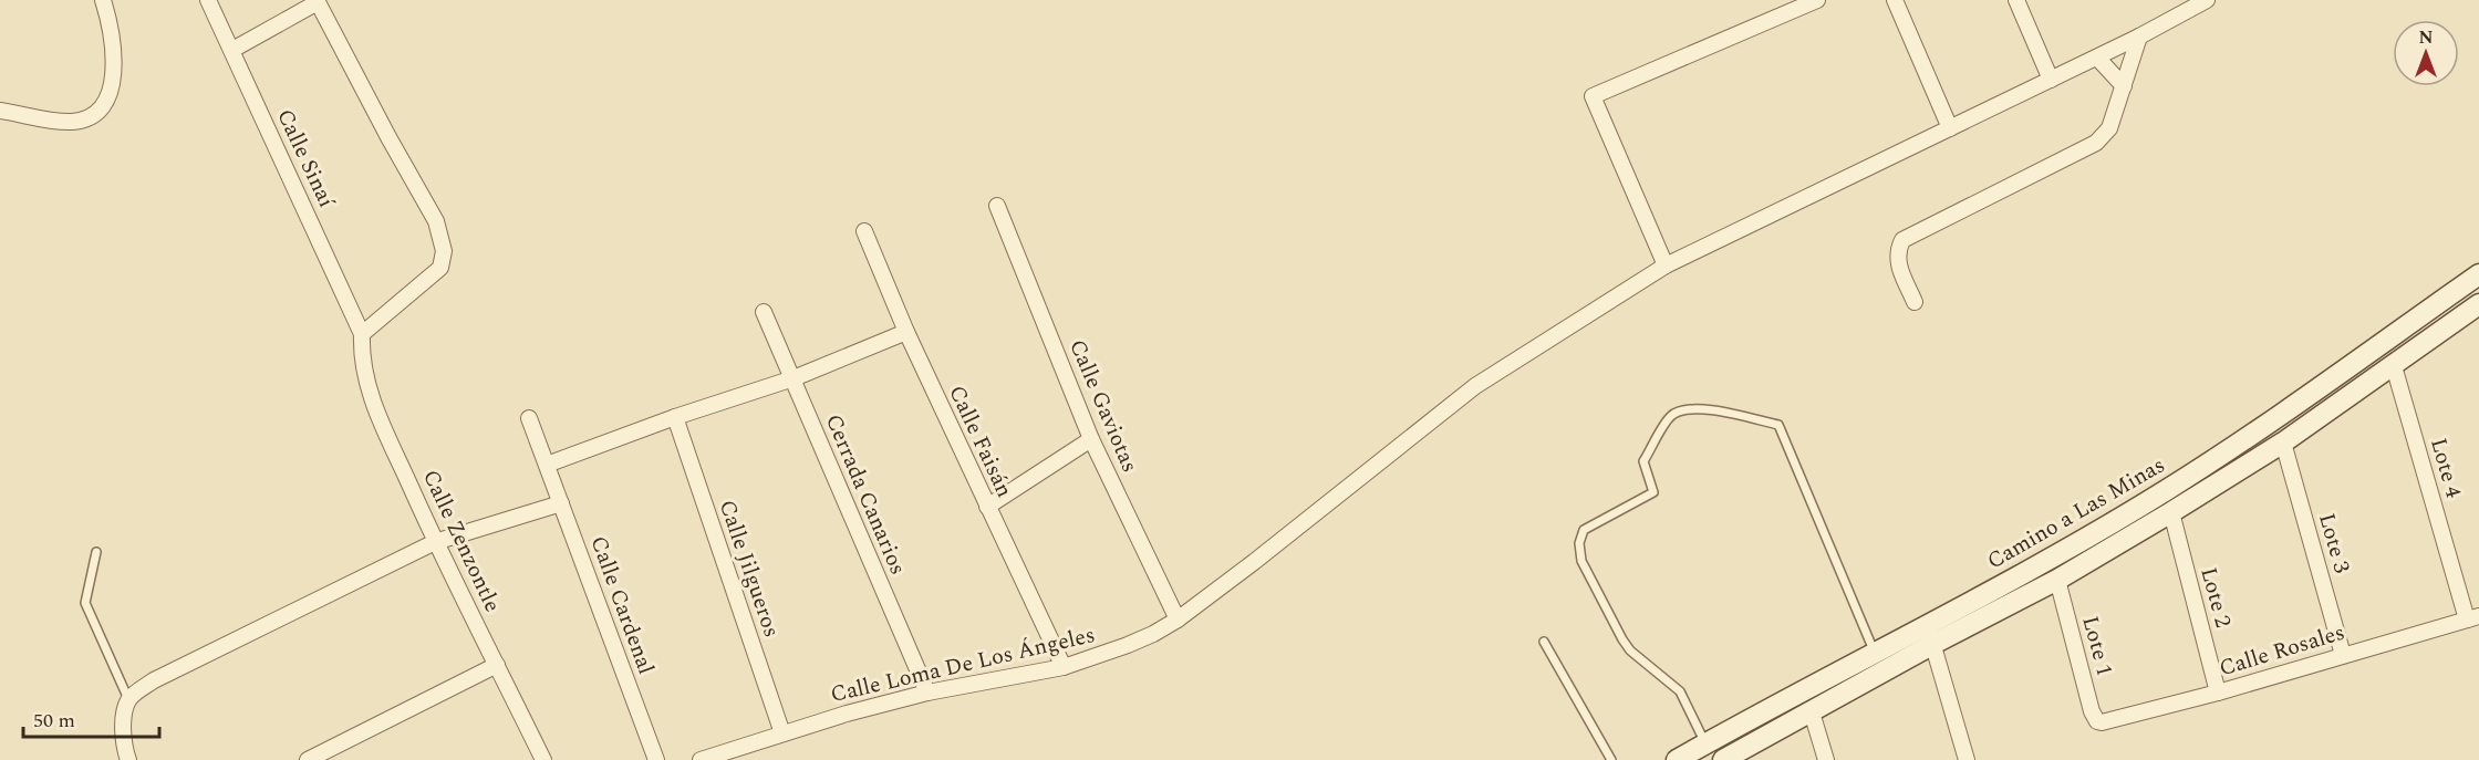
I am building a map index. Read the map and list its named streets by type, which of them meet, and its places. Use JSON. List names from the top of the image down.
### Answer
{
  "streets": {
    "street": [
      "Calle Sinaí",
      "Calle Gaviotas",
      "Calle Faisán",
      "Lote 4",
      "Cerrada Canarios",
      "Camino a Las Minas",
      "Calle Zenzontle",
      "Lote 3",
      "Calle Jilgueros",
      "Lote 2",
      "Calle Cardenal",
      "Lote 1",
      "Calle Rosales",
      "Calle Loma De Los Ángeles"
    ]
  },
  "crossings": [
    ["Calle Sinaí", "Calle Zenzontle"],
    ["Calle Gaviotas", "Calle Loma De Los Ángeles"],
    ["Calle Faisán", "Calle Loma De Los Ángeles"],
    ["Lote 4", "Camino a Las Minas"],
    ["Lote 4", "Calle Rosales"],
    ["Cerrada Canarios", "Calle Loma De Los Ángeles"],
    ["Camino a Las Minas", "Lote 3"],
    ["Camino a Las Minas", "Lote 2"],
    ["Camino a Las Minas", "Lote 1"],
    ["Lote 3", "Calle Rosales"],
    ["Calle Jilgueros", "Calle Loma De Los Ángeles"],
    ["Lote 2", "Calle Rosales"],
    ["Lote 1", "Calle Rosales"]
  ],
  "scale_bar": "50 m",
  "north": "top"
}
